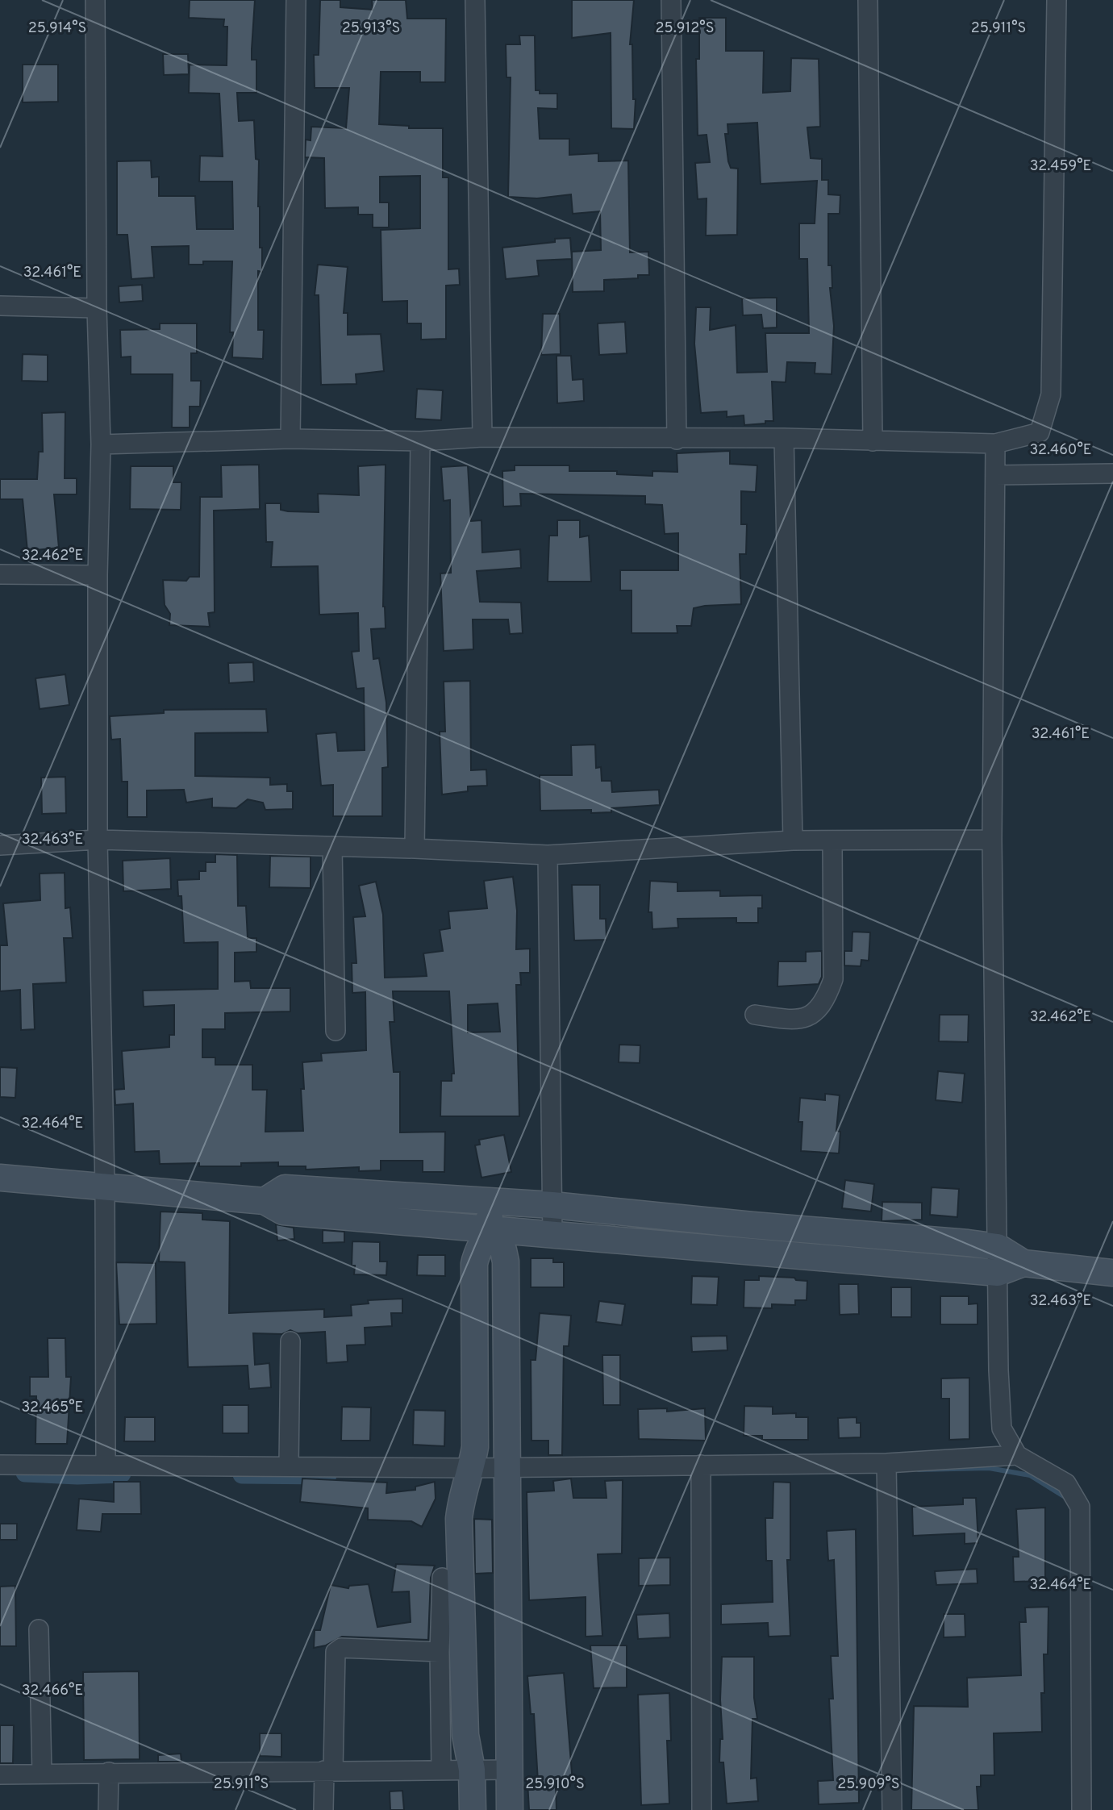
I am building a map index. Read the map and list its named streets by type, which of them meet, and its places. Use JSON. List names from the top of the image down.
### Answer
{
  "coordinates": [
    "25.914°S",
    "25.913°S",
    "25.912°S",
    "25.911°S",
    "32.459°E",
    "32.461°E",
    "32.460°E",
    "32.462°E",
    "32.463°E",
    "32.464°E",
    "32.465°E",
    "32.466°E",
    "25.910°S",
    "25.909°S"
  ]
}
